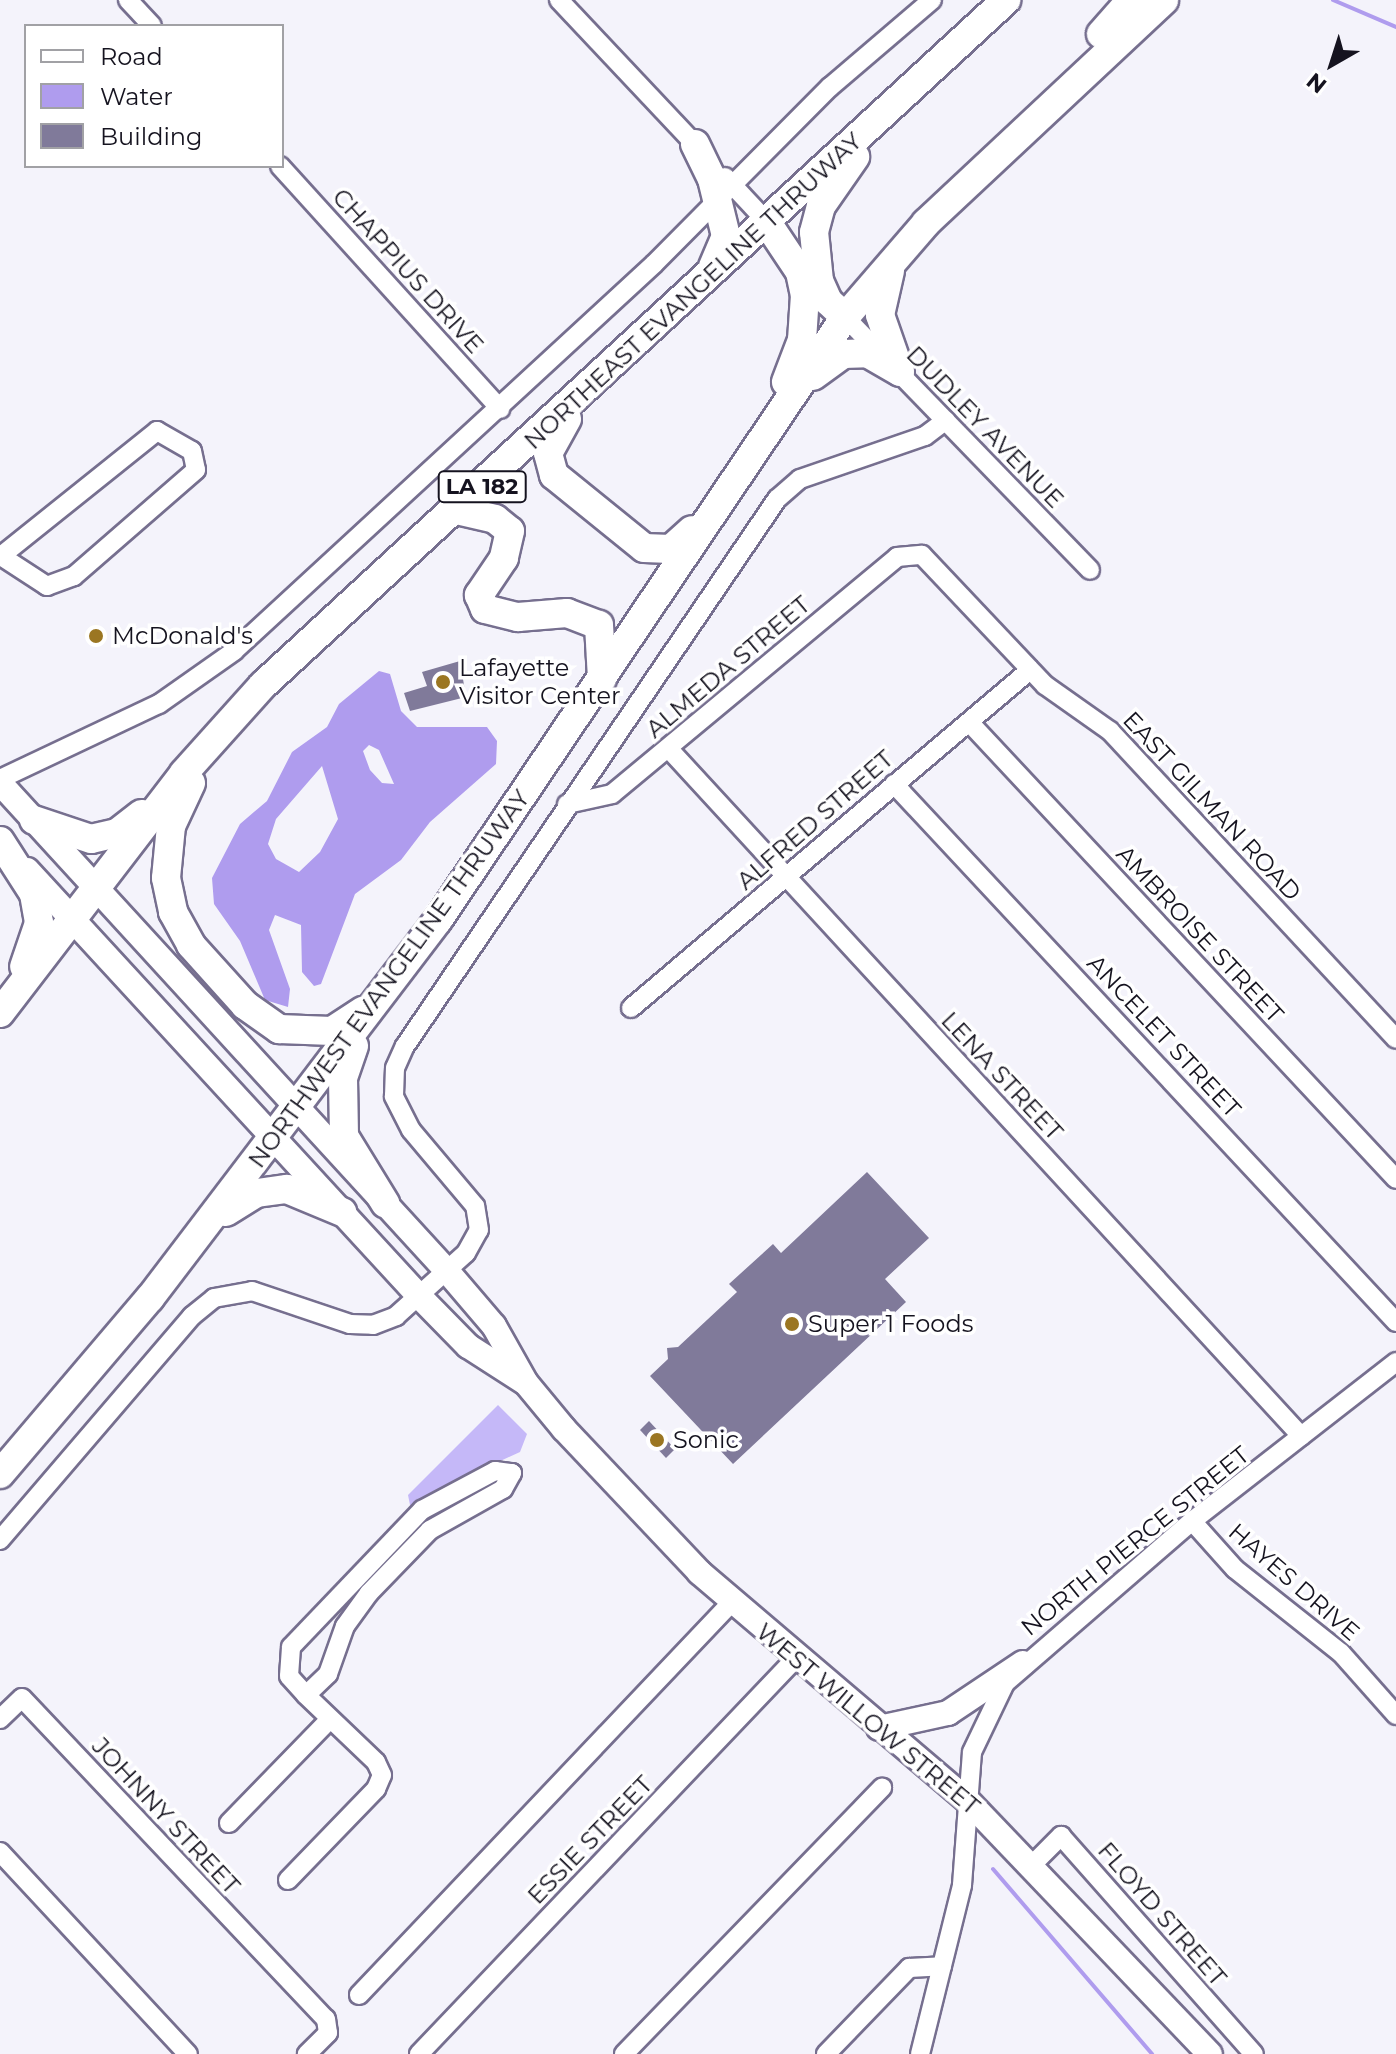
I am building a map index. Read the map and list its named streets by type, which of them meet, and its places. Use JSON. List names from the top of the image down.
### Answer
{
  "streets": {
    "highway": ["NORTHEAST EVANGELINE THRUWAY", "LA 182", "NORTHWEST EVANGELINE THRUWAY"],
    "main road": ["WEST WILLOW STREET"],
    "street": [
      "CHAPPIUS DRIVE",
      "DUDLEY AVENUE",
      "ALMEDA STREET",
      "EAST GILMAN ROAD",
      "ALFRED STREET",
      "AMBROISE STREET",
      "ANCELET STREET",
      "LENA STREET",
      "NORTH PIERCE STREET",
      "HAYES DRIVE",
      "JOHNNY STREET",
      "ESSIE STREET",
      "FLOYD STREET"
    ]
  },
  "crossings": [
    ["CHAPPIUS DRIVE", "NORTHEAST EVANGELINE THRUWAY"],
    ["NORTHEAST EVANGELINE THRUWAY", "WEST WILLOW STREET"],
    ["DUDLEY AVENUE", "NORTHWEST EVANGELINE THRUWAY"],
    ["ALMEDA STREET", "EAST GILMAN ROAD"],
    ["ALMEDA STREET", "NORTHWEST EVANGELINE THRUWAY"],
    ["ALMEDA STREET", "LENA STREET"],
    ["EAST GILMAN ROAD", "ALFRED STREET"],
    ["ALFRED STREET", "AMBROISE STREET"],
    ["ALFRED STREET", "ANCELET STREET"],
    ["ALFRED STREET", "LENA STREET"],
    ["NORTHWEST EVANGELINE THRUWAY", "WEST WILLOW STREET"],
    ["LENA STREET", "NORTH PIERCE STREET"],
    ["NORTH PIERCE STREET", "HAYES DRIVE"],
    ["NORTH PIERCE STREET", "WEST WILLOW STREET"],
    ["WEST WILLOW STREET", "ESSIE STREET"],
    ["WEST WILLOW STREET", "FLOYD STREET"]
  ],
  "places": [
    "McDonald's",
    "Lafayette Visitor Center",
    "Super 1 Foods",
    "Sonic"
  ],
  "legend": ["Road", "Water", "Building"],
  "north": "bottom left"
}
